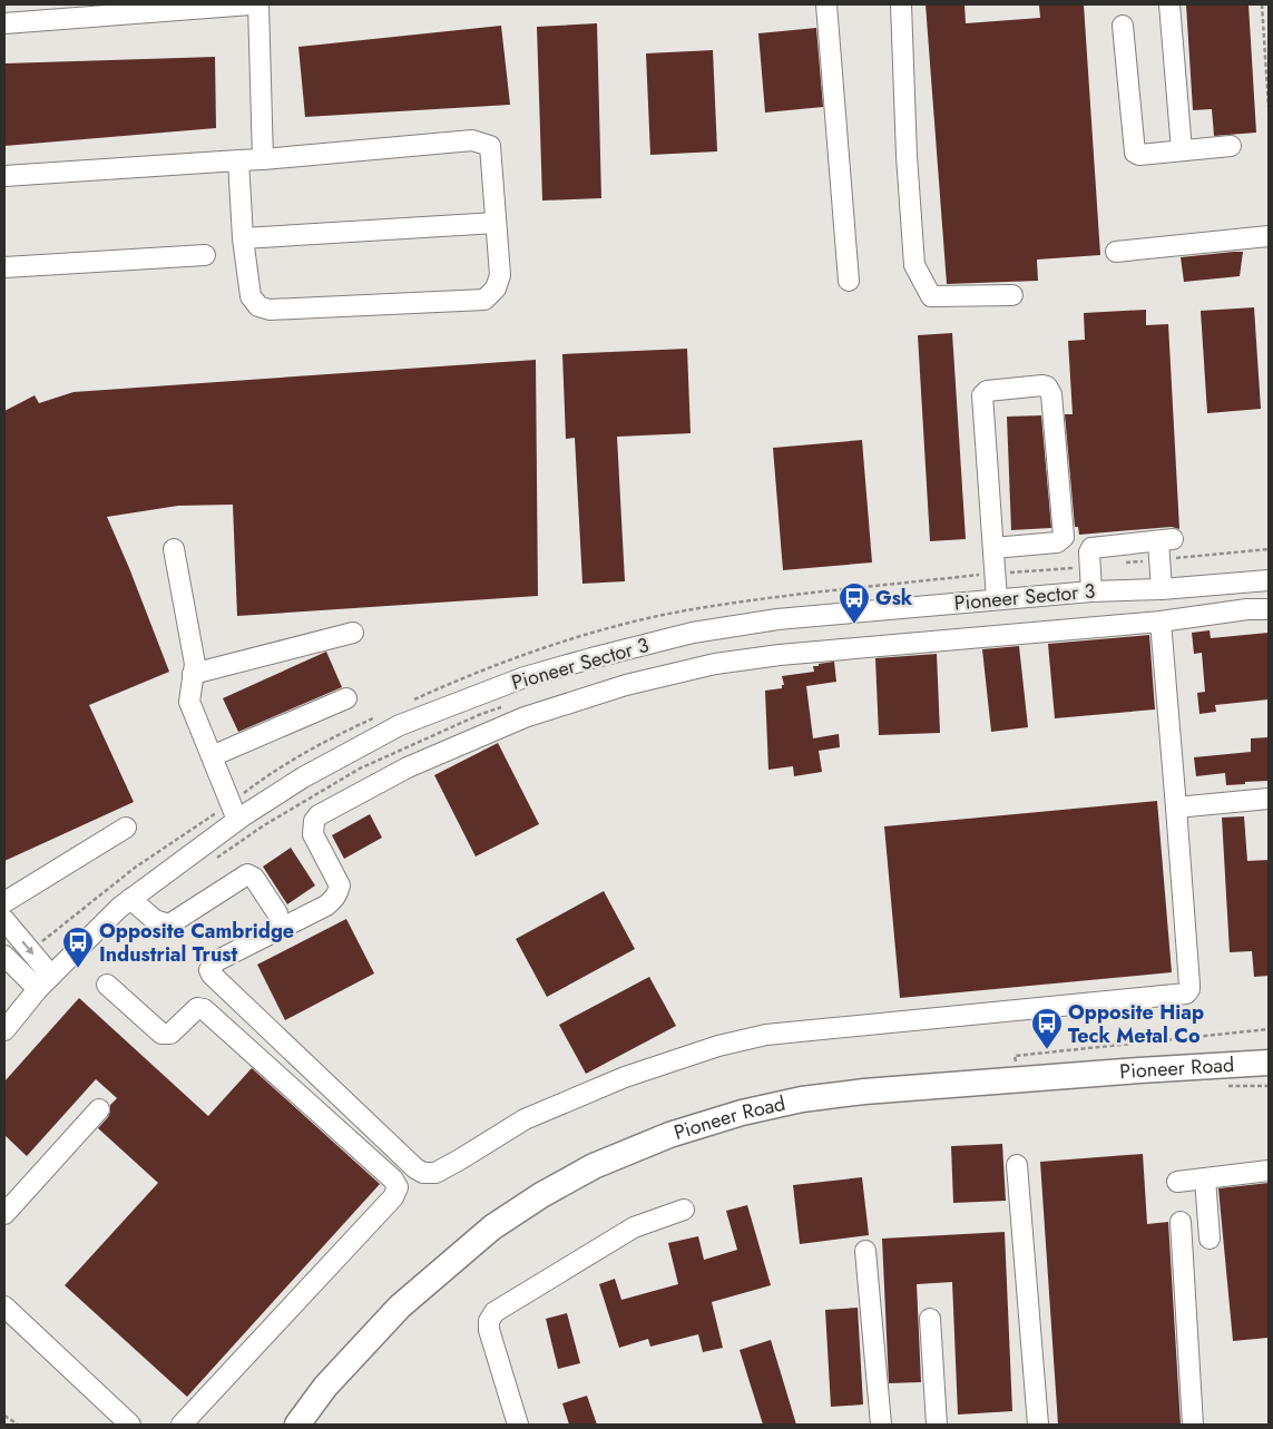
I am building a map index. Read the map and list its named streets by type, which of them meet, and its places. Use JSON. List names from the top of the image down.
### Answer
{
  "streets": {
    "main road": ["Pioneer Road"],
    "street": ["Pioneer Sector 3"]
  },
  "places": {
    "bus stop": ["Gsk", "Opposite Cambridge Industrial Trust", "Opposite Hiap Teck Metal Co"]
  }
}
